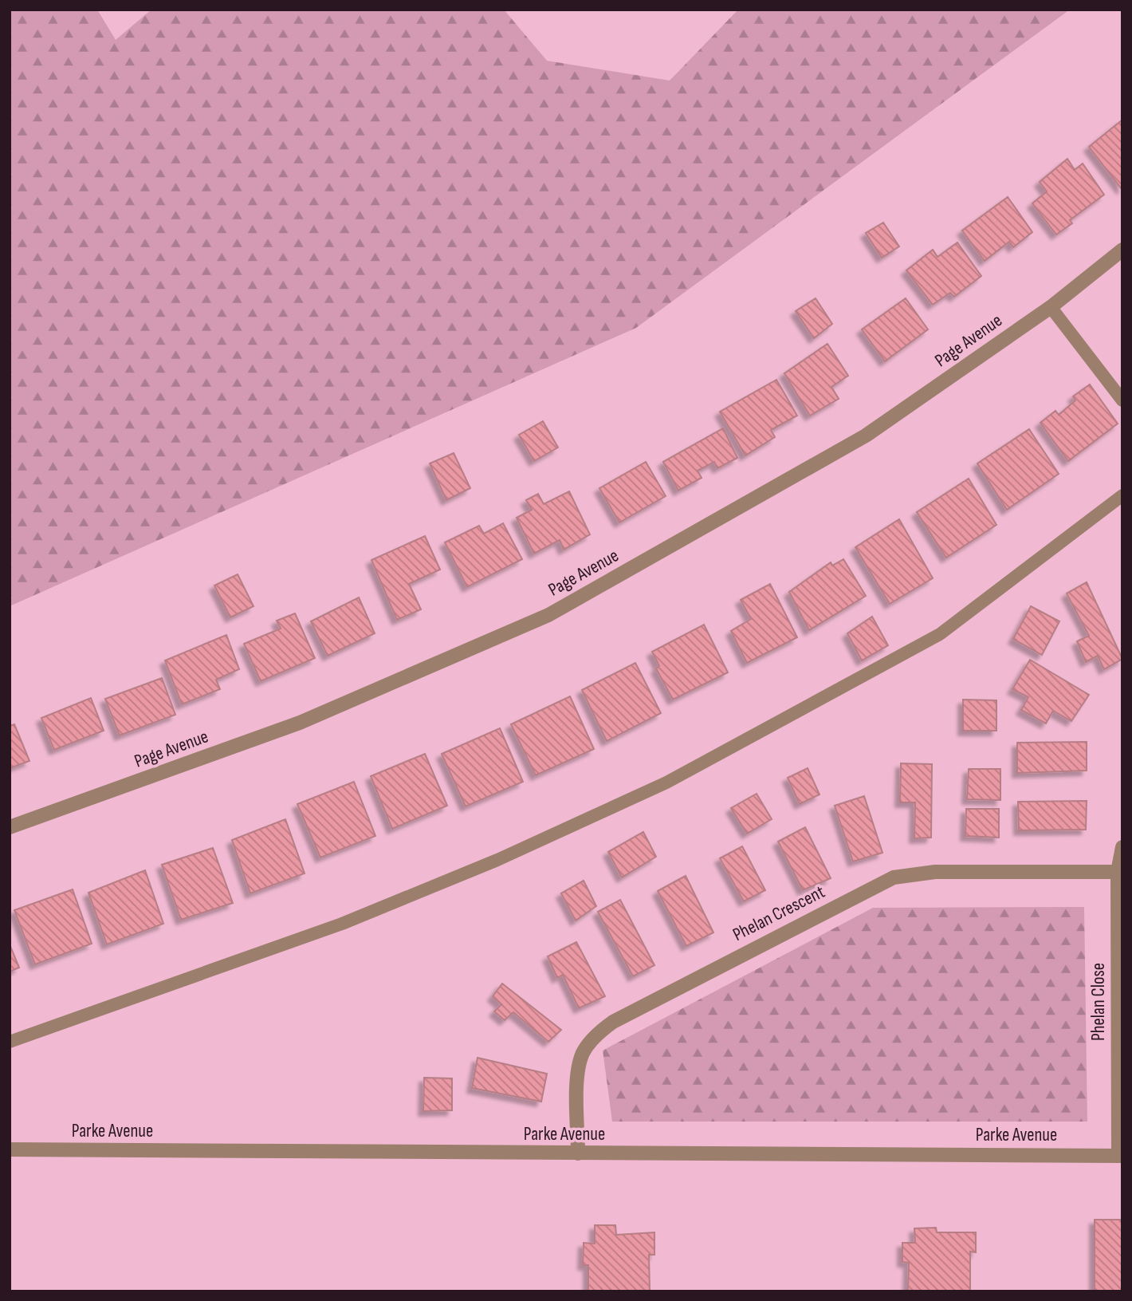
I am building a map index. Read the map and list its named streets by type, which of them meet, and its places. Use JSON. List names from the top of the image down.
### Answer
{
  "streets": {
    "street": [
      "Page Avenue",
      "Phelan Crescent",
      "Phelan Close",
      "Parke Avenue"
    ]
  },
  "crossings": [
    ["Phelan Crescent", "Phelan Close"],
    ["Phelan Crescent", "Parke Avenue"],
    ["Phelan Close", "Parke Avenue"]
  ]
}
